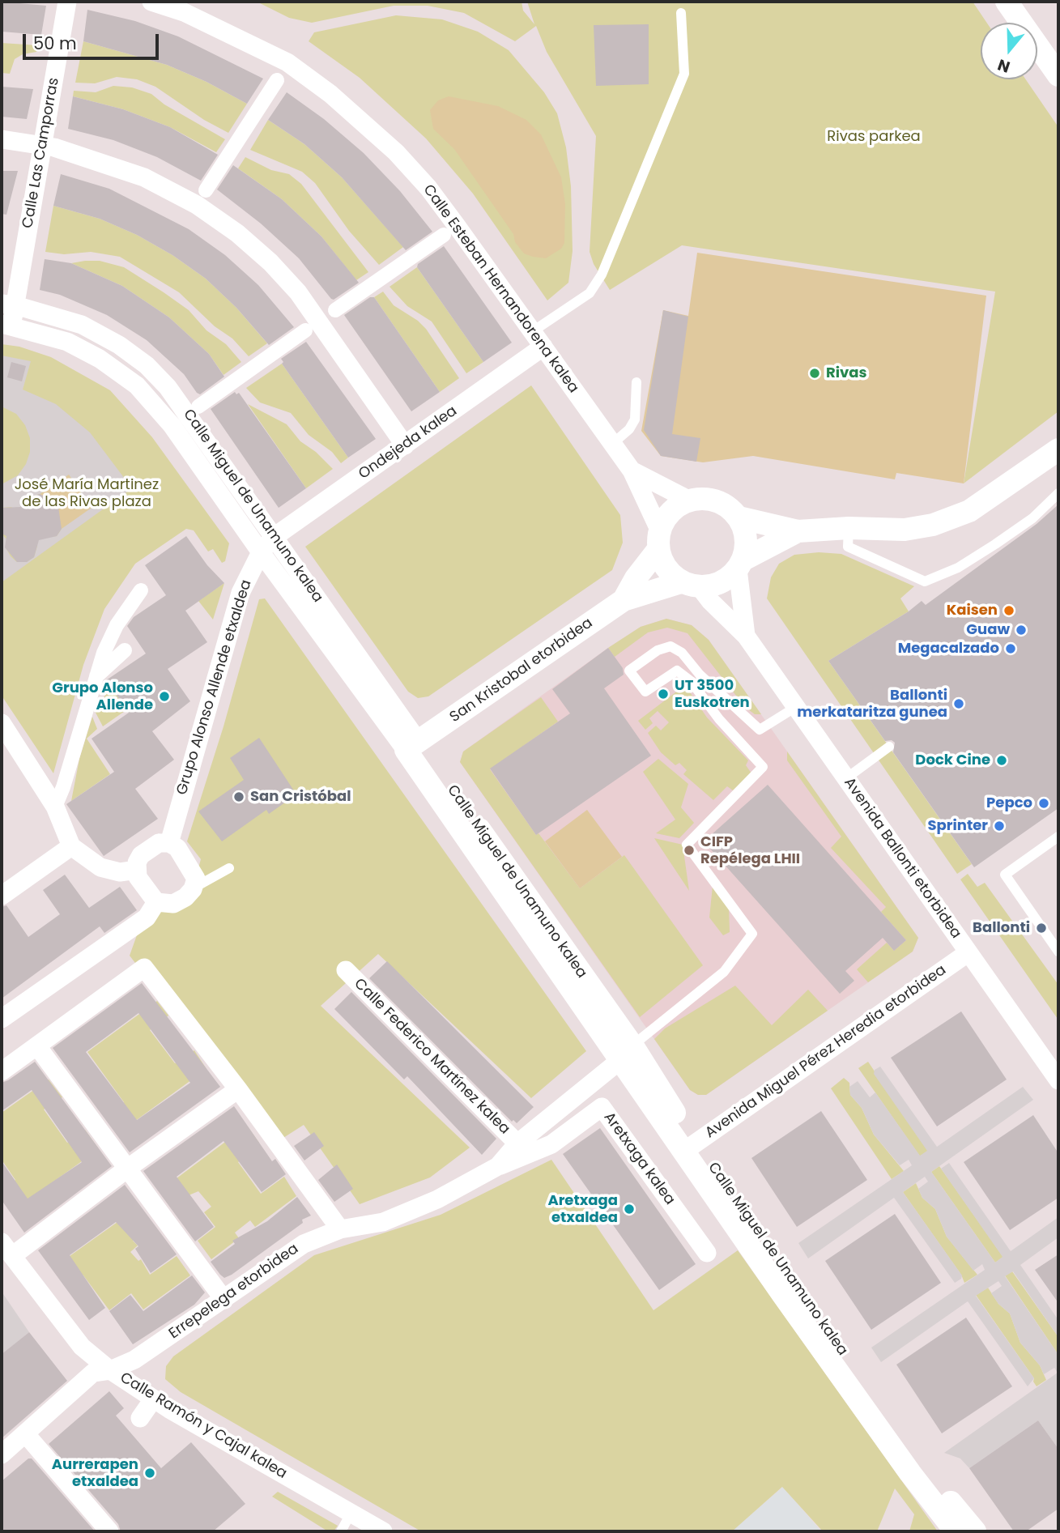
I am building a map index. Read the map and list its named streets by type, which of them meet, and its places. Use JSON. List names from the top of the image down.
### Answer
{
  "streets": {
    "street": [
      "Calle Las Camporras",
      "Calle Esteban Hernandorena kalea",
      "Ondejeda kalea",
      "Calle Miguel de Unamuno kalea",
      "San Kristobal etorbidea",
      "Grupo Alonso Allende etxaldea",
      "Avenida Ballonti etorbidea",
      "Avenida Miguel Pérez Heredia etorbidea",
      "Calle Federico Martínez kalea",
      "Aretxaga kalea",
      "Errepelega etorbidea",
      "Calle Ramón y Cajal kalea"
    ]
  },
  "crossings": [
    ["Calle Las Camporras", "Calle Miguel de Unamuno kalea"],
    ["Calle Esteban Hernandorena kalea", "Ondejeda kalea"],
    ["Ondejeda kalea", "Calle Miguel de Unamuno kalea"],
    ["Ondejeda kalea", "Grupo Alonso Allende etxaldea"],
    ["Calle Miguel de Unamuno kalea", "San Kristobal etorbidea"],
    ["Calle Miguel de Unamuno kalea", "Grupo Alonso Allende etxaldea"],
    ["Calle Miguel de Unamuno kalea", "Avenida Miguel Pérez Heredia etorbidea"],
    ["Calle Miguel de Unamuno kalea", "Errepelega etorbidea"],
    ["San Kristobal etorbidea", "Avenida Ballonti etorbidea"],
    ["Avenida Ballonti etorbidea", "Avenida Miguel Pérez Heredia etorbidea"],
    ["Calle Federico Martínez kalea", "Errepelega etorbidea"],
    ["Aretxaga kalea", "Errepelega etorbidea"],
    ["Errepelega etorbidea", "Calle Ramón y Cajal kalea"]
  ],
  "parks": ["Rivas parkea", "José María Martinez de las Rivas plaza"],
  "places": [
    "Rivas",
    "Kaisen",
    "Guaw",
    "Megacalzado",
    "UT 3500 Euskotren",
    "Grupo Alonso Allende",
    "Ballonti merkataritza gunea",
    "Dock Cine",
    "San Cristóbal",
    "Pepco",
    "Sprinter",
    "CIFP Repélega LHII",
    "Ballonti",
    "Aretxaga etxaldea",
    "Aurrerapen etxaldea"
  ],
  "scale_bar": "50 m",
  "north": "bottom"
}
